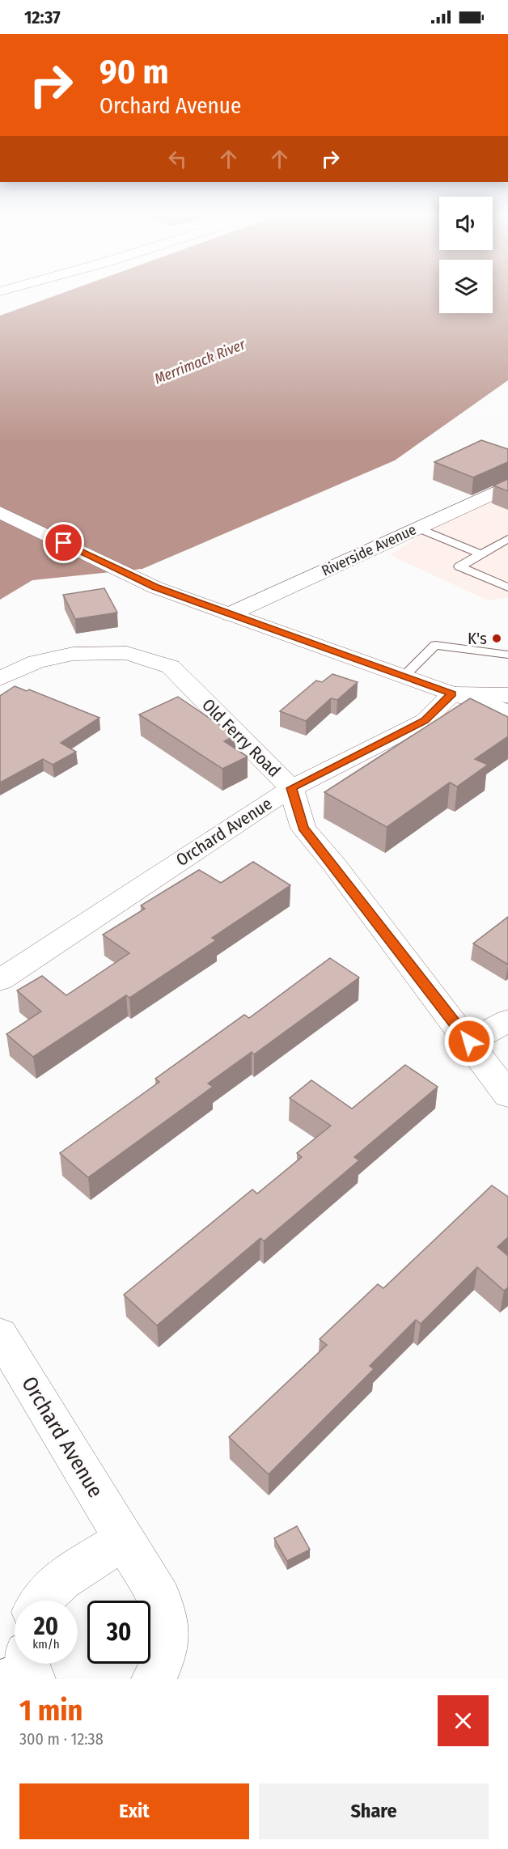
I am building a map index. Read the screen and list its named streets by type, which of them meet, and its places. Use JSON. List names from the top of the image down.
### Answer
{
  "streets": {
    "street": ["Riverside Avenue", "Old Ferry Road", "Orchard Avenue"]
  },
  "crossings": [
    ["Old Ferry Road", "Orchard Avenue"]
  ],
  "water": ["Merrimack River"],
  "places": ["K's"],
  "page": {
    "status": "12:37",
    "turn": ["90 m", "Orchard Avenue"],
    "speed": "20 km/h",
    "limit": "30",
    "heading": ["1 min", "300 m · 12:38"],
    "buttons": ["Exit", "Share"]
  }
}
